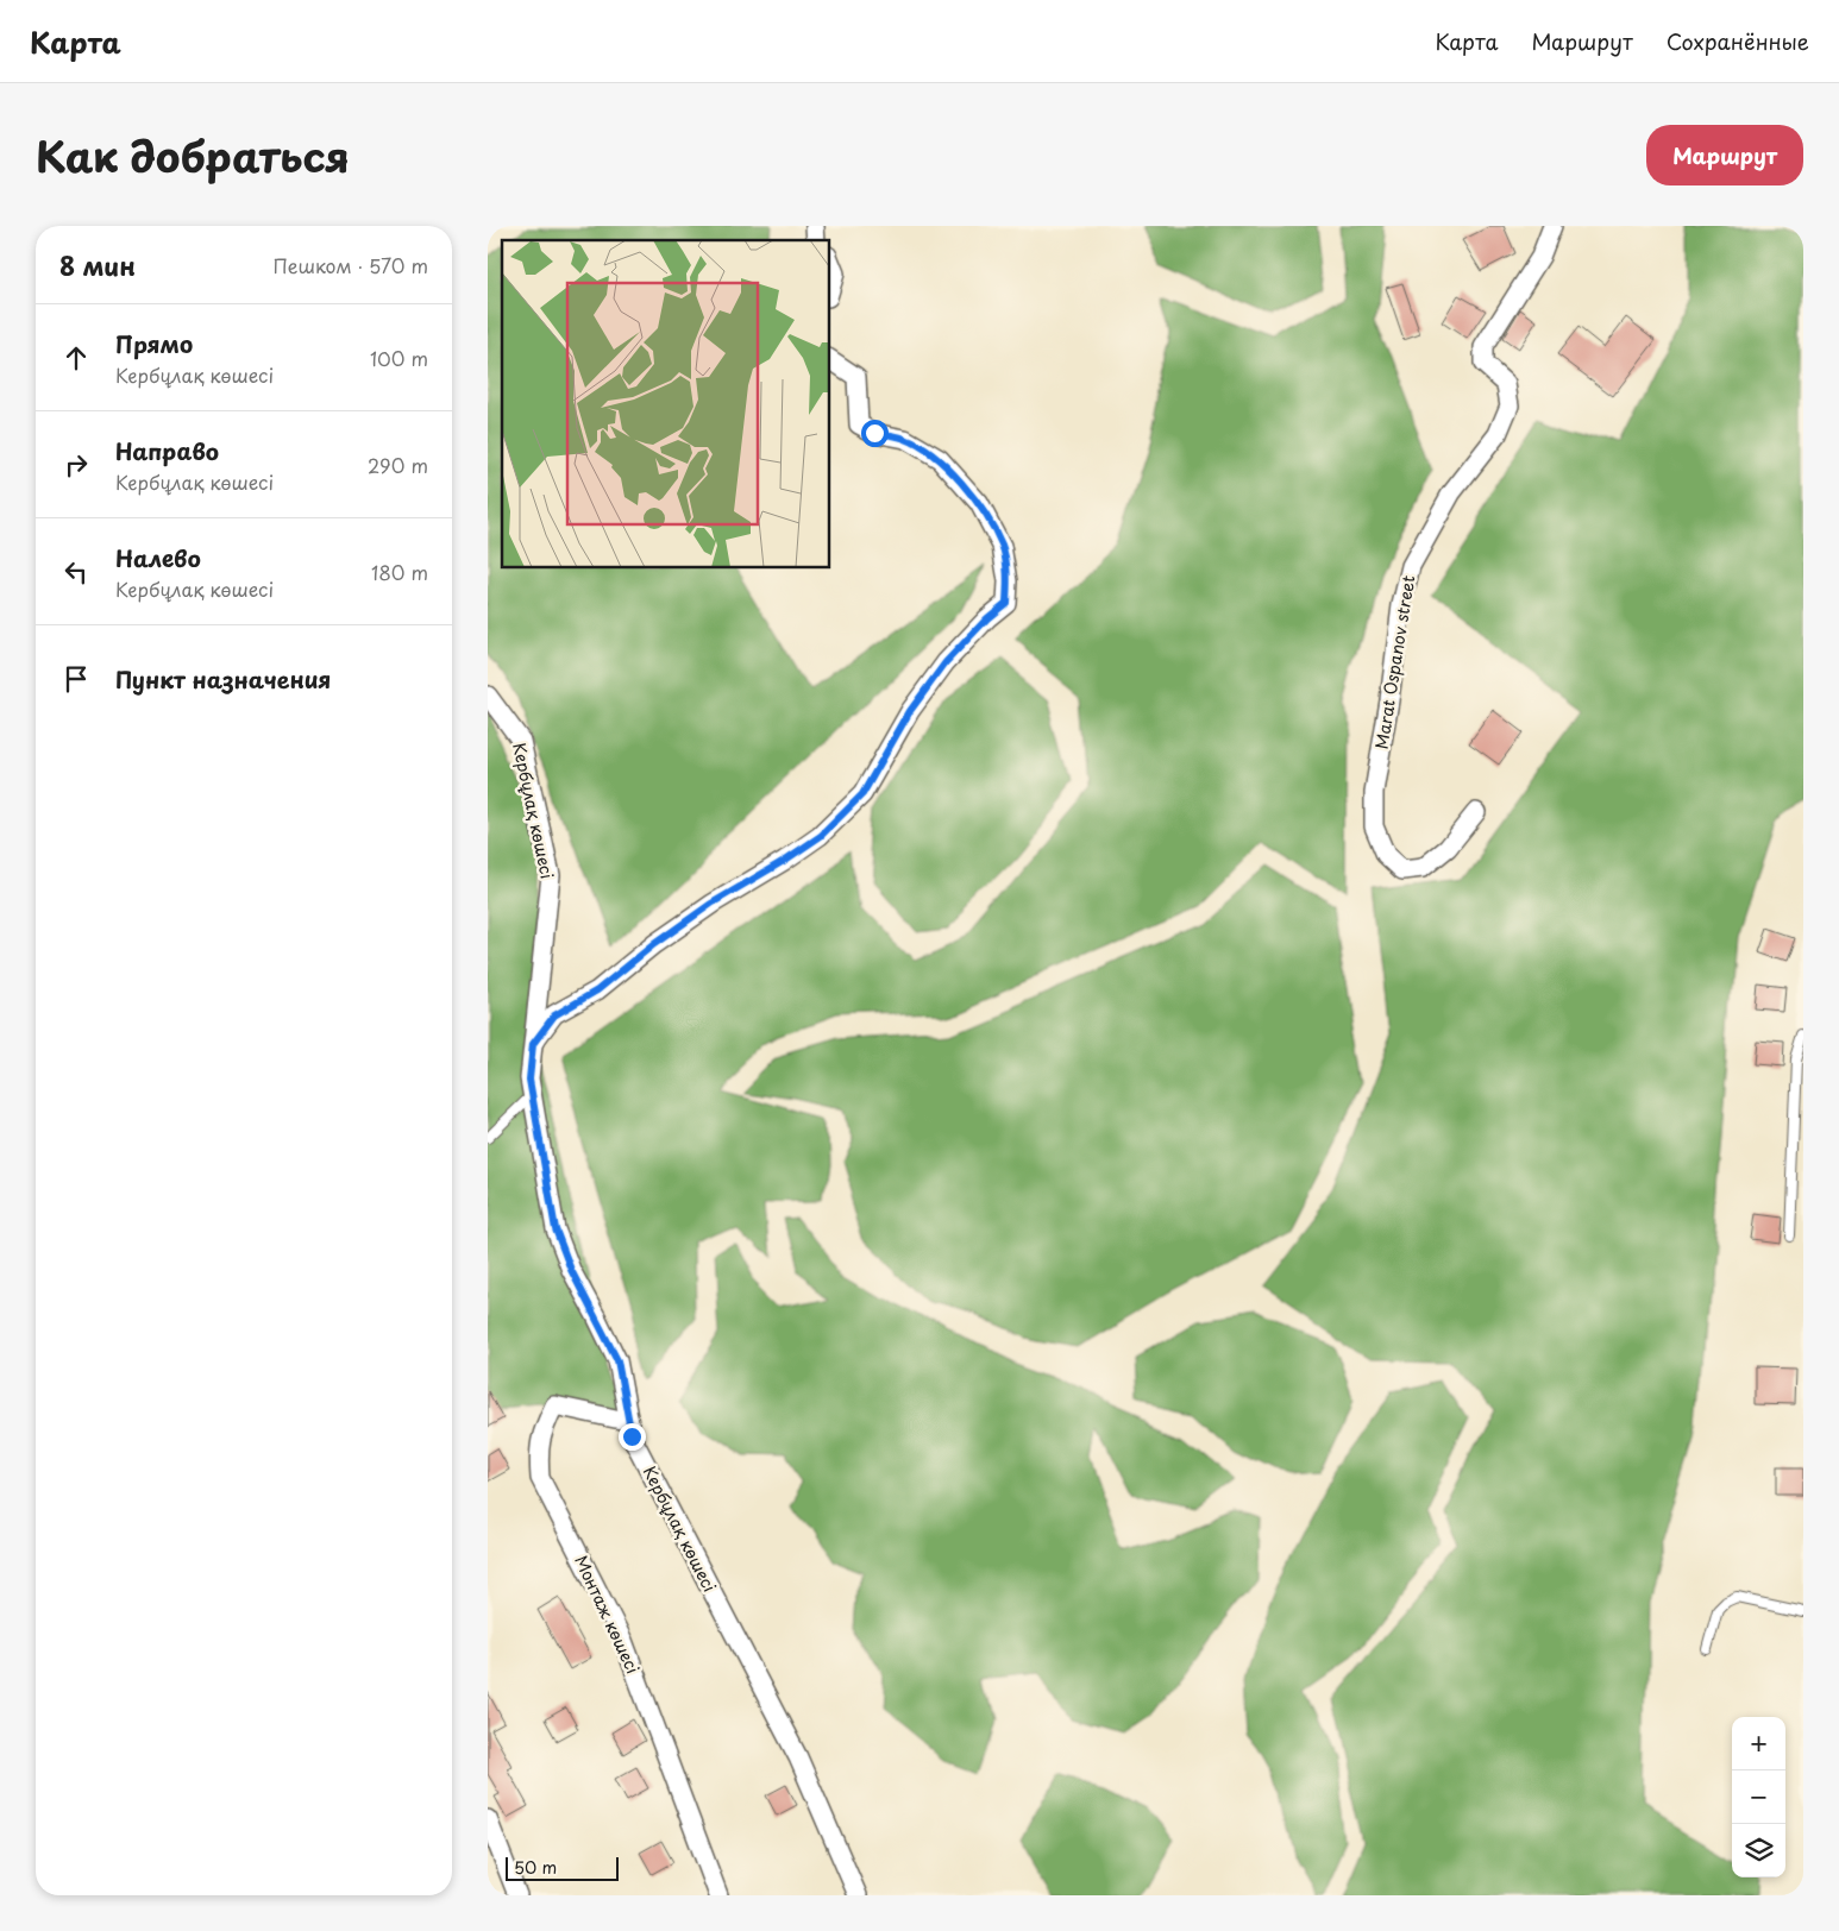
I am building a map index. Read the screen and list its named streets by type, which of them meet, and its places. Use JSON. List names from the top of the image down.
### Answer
{
  "streets": {
    "street": ["Marat Ospanov street", "Кербұлақ көшесі", "Монтаж көшесі"]
  },
  "crossings": [
    ["Кербұлақ көшесі", "Монтаж көшесі"]
  ],
  "scale_bar": "50 m",
  "page": {
    "header": "Карта",
    "nav": ["Карта", "Маршрут", "Сохранённые"],
    "title": "Как добраться",
    "buttons": "Маршрут",
    "heading": ["8 мин", "Пешком · 570 m"],
    "list": [
      ["Прямо", "Кербұлақ көшесі", "100 m"],
      ["Направо", "Кербұлақ көшесі", "290 m"],
      ["Налево", "Кербұлақ көшесі", "180 m"],
      "Пункт назначения"
    ],
    "map_buttons": ["+", "−"],
    "scale": "50 m"
  }
}
